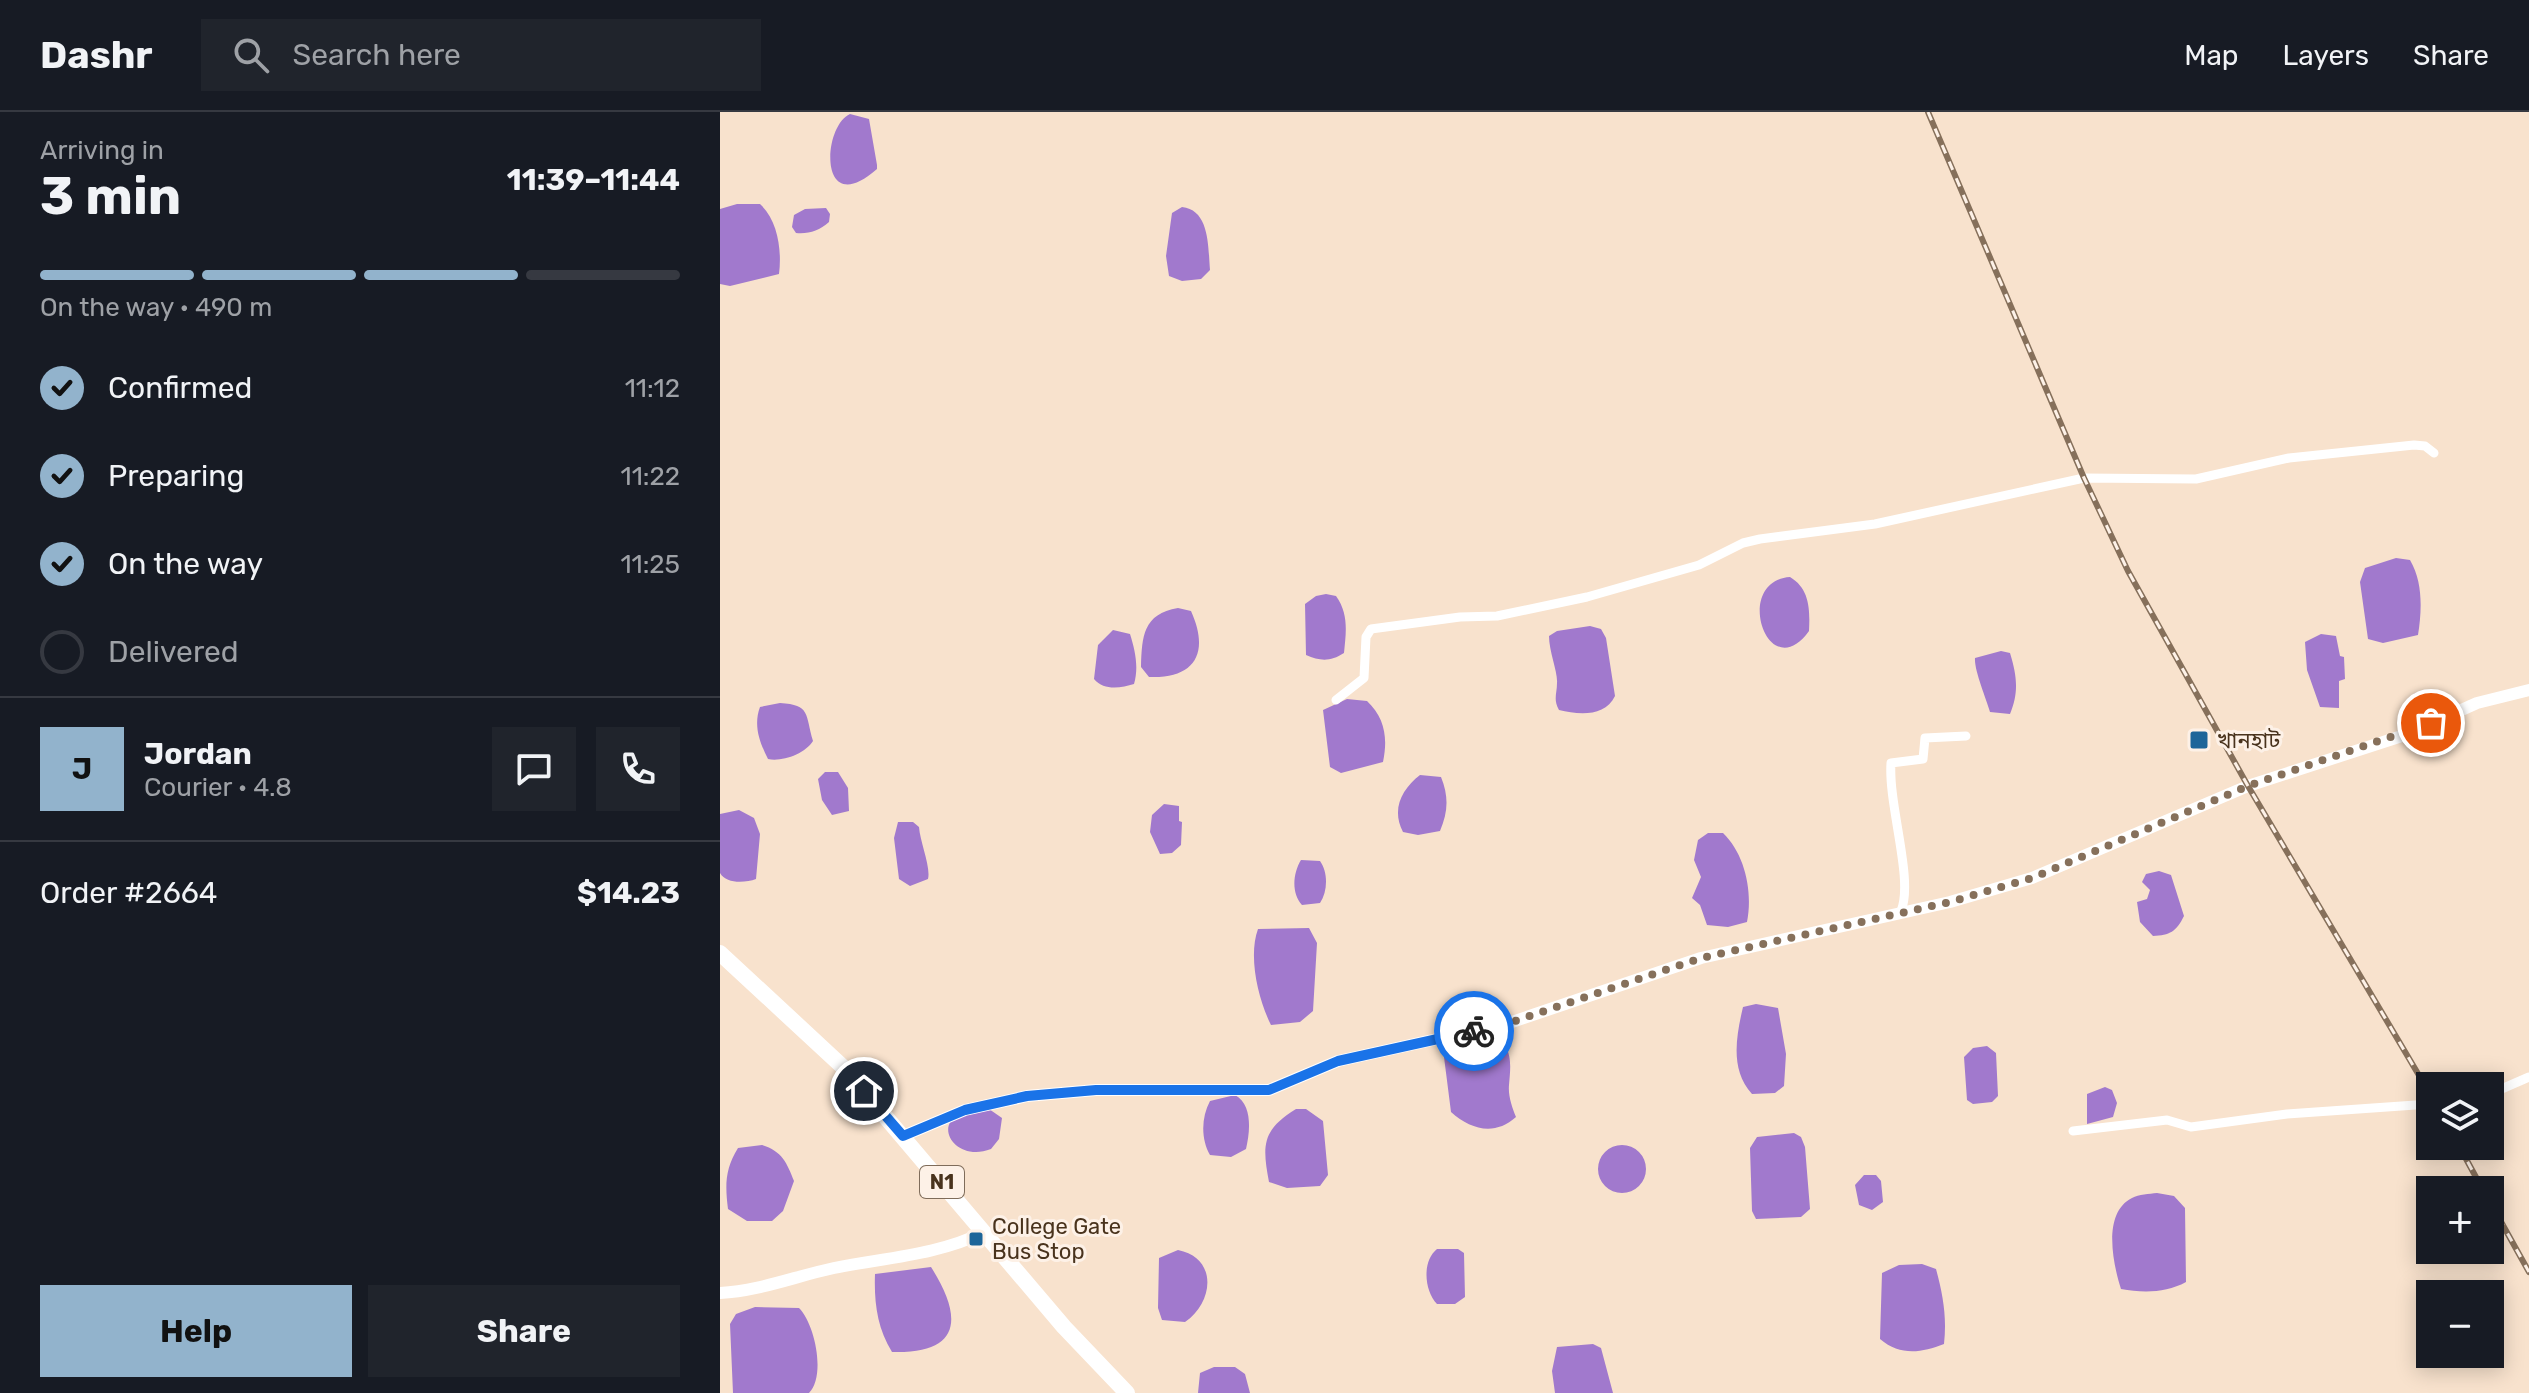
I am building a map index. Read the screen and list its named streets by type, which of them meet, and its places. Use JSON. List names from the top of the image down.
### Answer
{
  "streets": {
    "highway": ["N1"]
  },
  "places": {
    "transit": ["খানহাট", "College Gate Bus Stop"]
  },
  "page": {
    "header": "Dashr",
    "search": "Search here",
    "nav": ["Map", "Layers", "Share"],
    "heading": ["3 min", "Arriving in", "11:39–11:44"],
    "panel": [
      "Jordan",
      "Courier · 4.8",
      "Order #2664",
      "$14.23"
    ],
    "bar": "On the way · 490 m",
    "list": [
      ["Confirmed", "11:12"],
      ["Preparing", "11:22"],
      ["On the way", "11:25"],
      "Delivered"
    ],
    "round": "J",
    "map_buttons": ["+", "−"],
    "buttons": ["Help", "Share"]
  }
}
